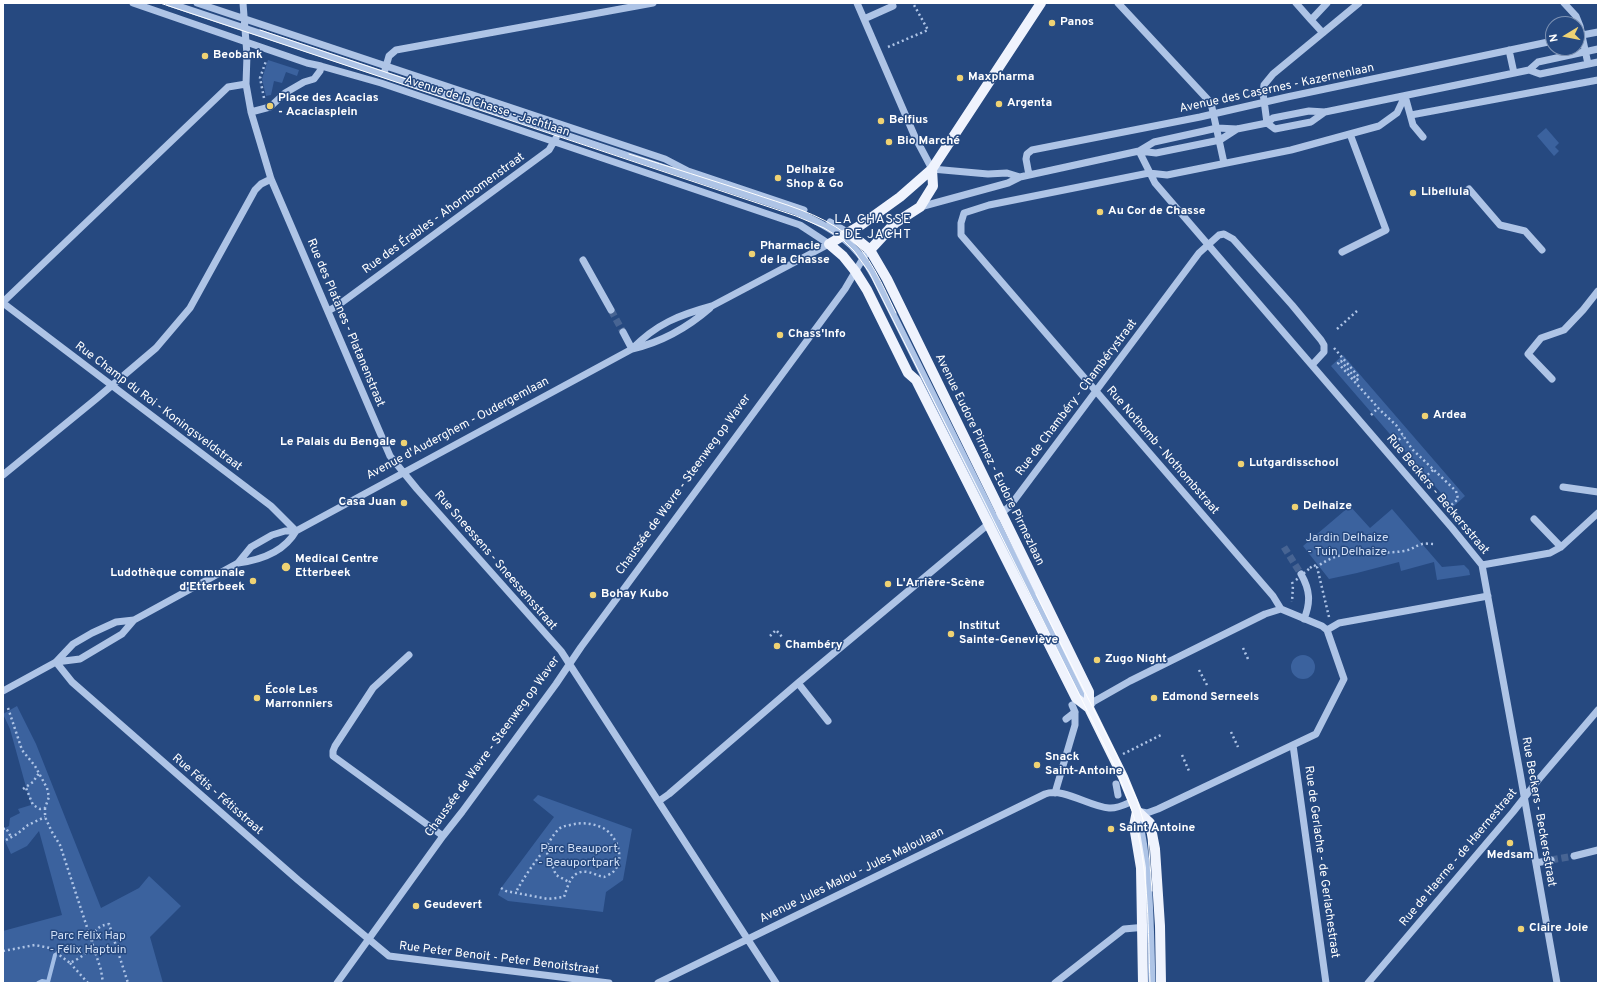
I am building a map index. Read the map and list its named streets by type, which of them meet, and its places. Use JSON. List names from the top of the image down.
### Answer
{
  "streets": {
    "main road": ["Avenue d'Auderghem - Oudergemlaan", "Avenue Eudore Pirmez - Eudore Pirmezlaan", "Chaussée de Wavre - Steenweg op Waver"],
    "street": [
      "Avenue des Casernes - Kazernenlaan",
      "Avenue de la Chasse - Jachtlaan",
      "Rue des Érables - Ahornbomenstraat",
      "Rue des Platanes - Platanenstraat",
      "Rue de Chambéry - Chambérystraat",
      "Rue Champ du Roi - Koningsveldstraat",
      "Rue Nothomb - Nothombstraat",
      "Rue Beckers - Beckersstraat",
      "Rue Sneessens - Sneessensstraat",
      "Rue Fétis - Fétisstraat",
      "Rue de Haerne - de Haernestraat",
      "Rue de Gerlache - de Gerlachestraat",
      "Avenue Jules Malou - Jules Maloulaan",
      "Rue Peter Benoit - Peter Benoitstraat"
    ]
  },
  "crossings": [
    ["Avenue de la Chasse - Jachtlaan", "Rue des Érables - Ahornbomenstraat"],
    ["Avenue de la Chasse - Jachtlaan", "Avenue d'Auderghem - Oudergemlaan"],
    ["Avenue de la Chasse - Jachtlaan", "Avenue Eudore Pirmez - Eudore Pirmezlaan"],
    ["Rue des Érables - Ahornbomenstraat", "Rue des Platanes - Platanenstraat"],
    ["Rue des Platanes - Platanenstraat", "Avenue d'Auderghem - Oudergemlaan"],
    ["Rue des Platanes - Platanenstraat", "Rue Sneessens - Sneessensstraat"],
    ["Rue de Chambéry - Chambérystraat", "Rue Nothomb - Nothombstraat"],
    ["Rue de Chambéry - Chambérystraat", "Avenue Eudore Pirmez - Eudore Pirmezlaan"],
    ["Rue de Chambéry - Chambérystraat", "Rue Beckers - Beckersstraat"],
    ["Rue de Chambéry - Chambérystraat", "Rue Sneessens - Sneessensstraat"],
    ["Rue Champ du Roi - Koningsveldstraat", "Avenue d'Auderghem - Oudergemlaan"],
    ["Avenue d'Auderghem - Oudergemlaan", "Avenue Eudore Pirmez - Eudore Pirmezlaan"],
    ["Avenue d'Auderghem - Oudergemlaan", "Chaussée de Wavre - Steenweg op Waver"],
    ["Avenue d'Auderghem - Oudergemlaan", "Rue Sneessens - Sneessensstraat"],
    ["Avenue d'Auderghem - Oudergemlaan", "Rue Fétis - Fétisstraat"],
    ["Rue Nothomb - Nothombstraat", "Rue Beckers - Beckersstraat"],
    ["Avenue Eudore Pirmez - Eudore Pirmezlaan", "Chaussée de Wavre - Steenweg op Waver"],
    ["Chaussée de Wavre - Steenweg op Waver", "Rue Sneessens - Sneessensstraat"],
    ["Chaussée de Wavre - Steenweg op Waver", "Rue Fétis - Fétisstraat"],
    ["Chaussée de Wavre - Steenweg op Waver", "Rue Peter Benoit - Peter Benoitstraat"],
    ["Rue Beckers - Beckersstraat", "Rue de Haerne - de Haernestraat"],
    ["Rue Sneessens - Sneessensstraat", "Avenue Jules Malou - Jules Maloulaan"],
    ["Rue Fétis - Fétisstraat", "Rue Peter Benoit - Peter Benoitstraat"]
  ],
  "districts": ["LA CHASSE - DE JACHT"],
  "parks": ["Jardin Delhaize - Tuin Delhaize", "Parc Beauport - Beauportpark", "Parc Félix Hap - Félix Haptuin"],
  "places": [
    "Panos",
    "Beobank",
    "Maxpharma",
    "Argenta",
    "Place des Acacias - Acaciasplein",
    "Belfius",
    "Bio Marché",
    "Delhaize Shop & Go",
    "Libellula",
    "Au Cor de Chasse",
    "Pharmacie de la Chasse",
    "Chass'Info",
    "Ardea",
    "Le Palais du Bengale",
    "Lutgardisschool",
    "Casa Juan",
    "Delhaize",
    "Medical Centre Etterbeek",
    "Ludothèque communale d'Etterbeek",
    "L'Arrière-Scène",
    "Bohay Kubo",
    "Institut Sainte-Geneviève",
    "Chambéry",
    "Zugo Night",
    "École Les Marronniers",
    "Edmond Serneels",
    "Snack Saint-Antoine",
    "Saint Antoine",
    "Medsam",
    "Geudevert",
    "Claire Joie"
  ],
  "north": "left"
}
